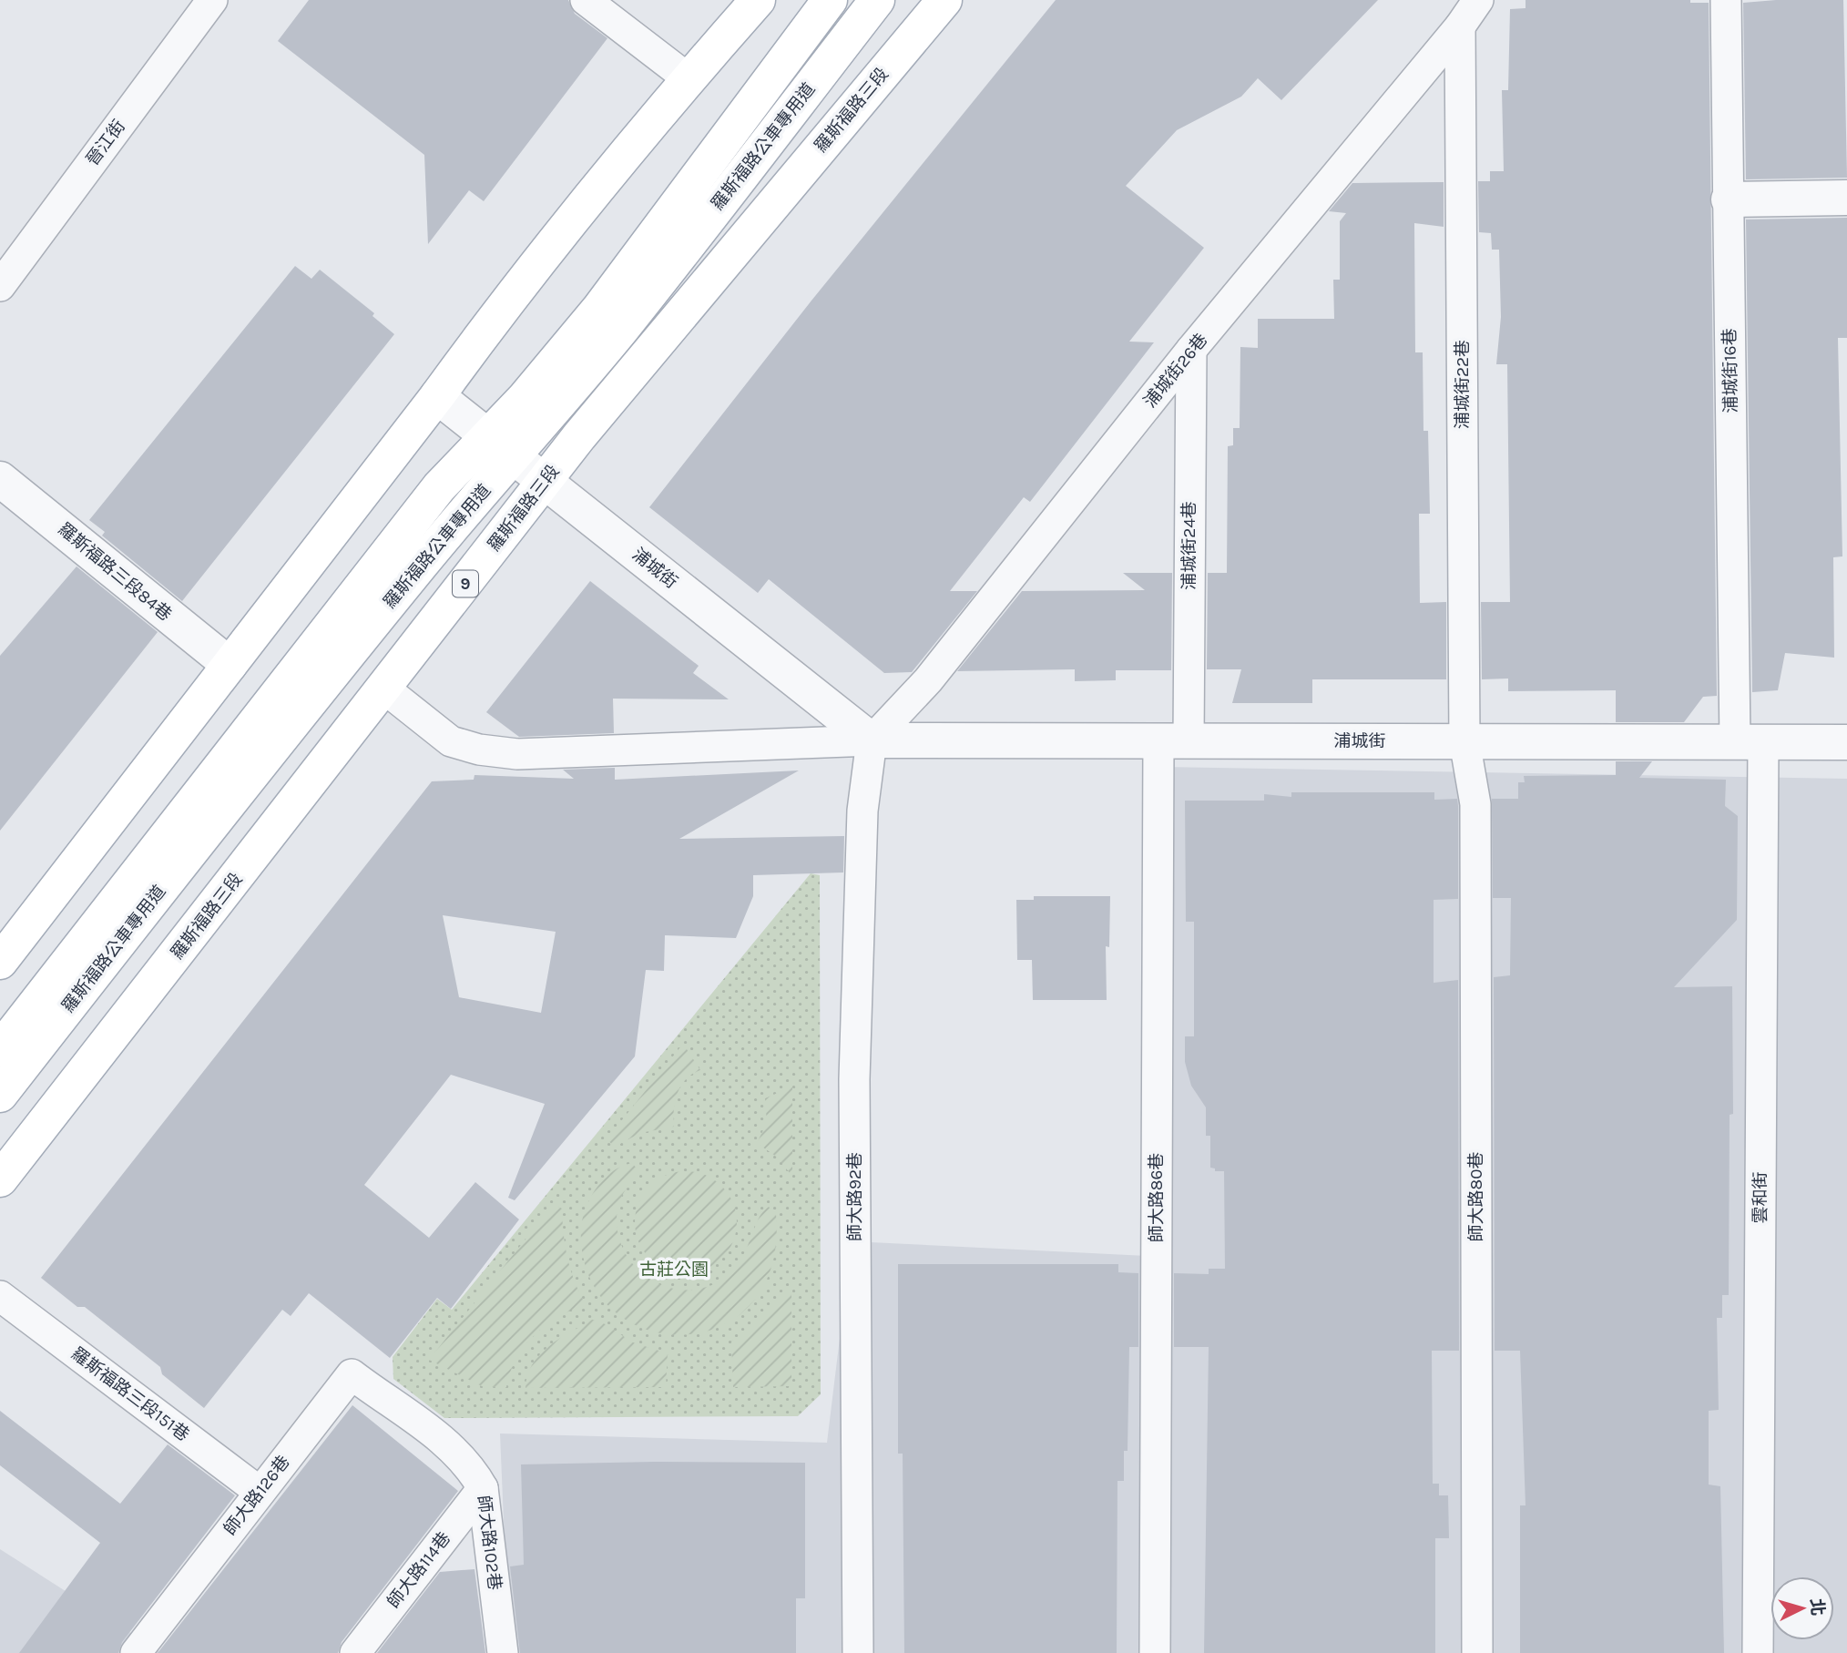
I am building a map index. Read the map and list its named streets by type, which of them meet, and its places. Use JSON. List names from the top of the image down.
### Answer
{
  "streets": {
    "main road": ["羅斯福路三段", "羅斯福路公車專用道", "9"],
    "street": ["浦城街", "羅斯福路三段84巷"],
    "lane": [
      "晉江街",
      "浦城街26巷",
      "浦城街16巷",
      "浦城街22巷",
      "浦城街24巷",
      "師大路92巷",
      "師大路80巷",
      "師大路86巷",
      "雲和街",
      "羅斯福路三段151巷",
      "師大路126巷",
      "師大路102巷",
      "師大路114巷"
    ]
  },
  "crossings": [
    ["羅斯福路三段", "浦城街"],
    ["羅斯福路公車專用道", "浦城街"],
    ["浦城街26巷", "浦城街22巷"],
    ["浦城街26巷", "浦城街24巷"],
    ["浦城街26巷", "浦城街"],
    ["浦城街26巷", "師大路92巷"],
    ["浦城街16巷", "浦城街"],
    ["浦城街16巷", "雲和街"],
    ["浦城街22巷", "浦城街"],
    ["浦城街22巷", "師大路80巷"],
    ["浦城街24巷", "浦城街"],
    ["浦城街24巷", "師大路86巷"],
    ["浦城街", "師大路92巷"],
    ["浦城街", "師大路80巷"],
    ["浦城街", "師大路86巷"],
    ["浦城街", "雲和街"],
    ["羅斯福路三段151巷", "師大路126巷"],
    ["師大路126巷", "師大路102巷"],
    ["師大路102巷", "師大路114巷"]
  ],
  "parks": ["古莊公園"],
  "north": "right"
}
